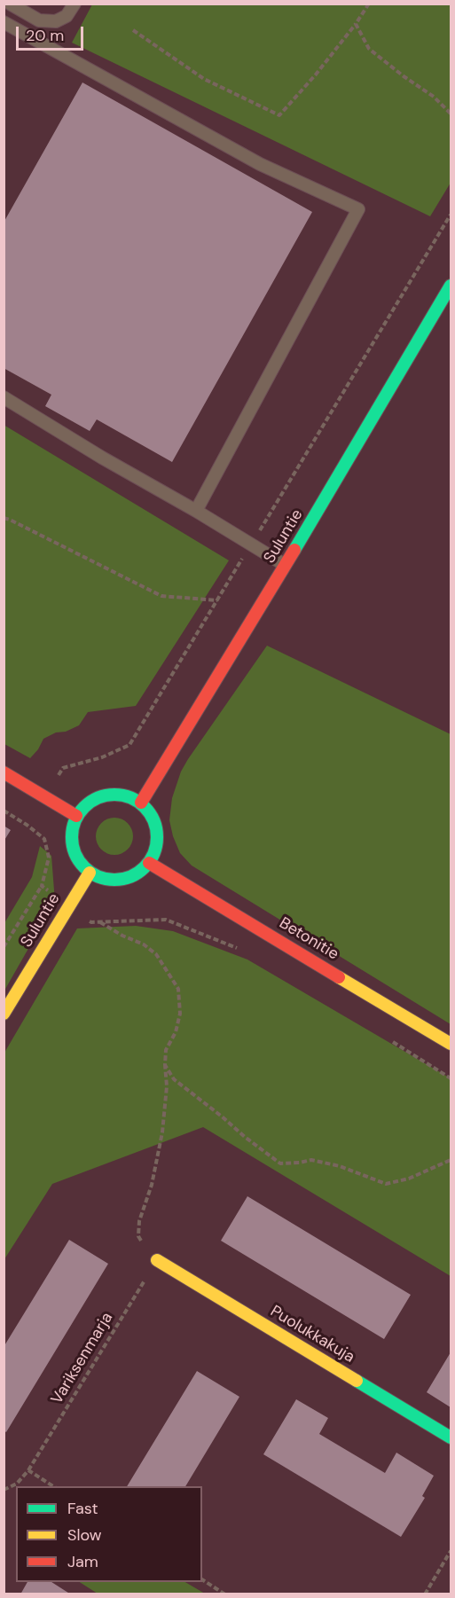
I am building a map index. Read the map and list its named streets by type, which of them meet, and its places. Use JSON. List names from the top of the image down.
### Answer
{
  "streets": {
    "street": ["Suluntie", "Betonitie", "Puolukkakuja"],
    "path": ["Variksenmarja"]
  },
  "crossings": [
    ["Suluntie", "Betonitie"],
    ["Puolukkakuja", "Variksenmarja"]
  ],
  "legend": ["Fast", "Slow", "Jam"],
  "scale_bar": "20 m"
}
